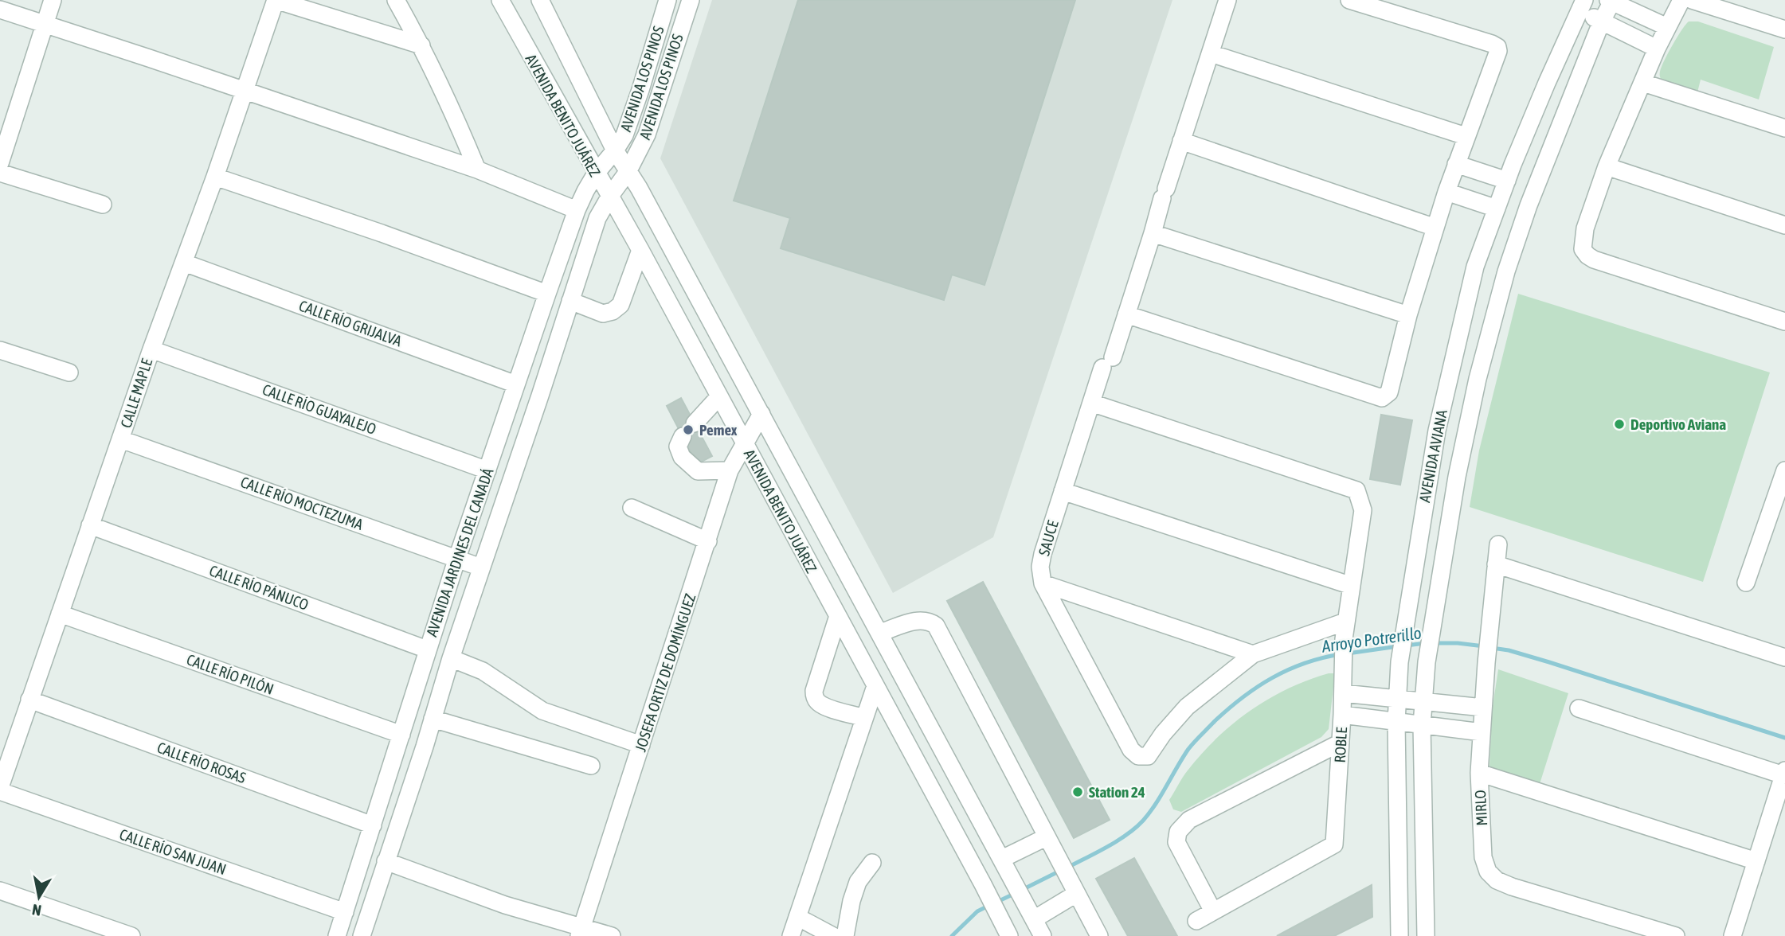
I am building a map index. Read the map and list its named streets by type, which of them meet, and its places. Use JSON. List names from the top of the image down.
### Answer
{
  "streets": {
    "street": [
      "AVENIDA LOS PINOS",
      "AVENIDA BENITO JUÁREZ",
      "CALLE RÍO GRIJALVA",
      "CALLE MAPLE",
      "CALLE RÍO GUAYALEJO",
      "AVENIDA AVIANA",
      "CALLE RÍO MOCTEZUMA",
      "SAUCE",
      "AVENIDA JARDINES DEL CANADÁ",
      "CALLE RÍO PÁNUCO",
      "JOSEFA ORTIZ DE DOMÍNGUEZ",
      "CALLE RÍO PILÓN",
      "ROBLE",
      "CALLE RÍO ROSAS",
      "MIRLO",
      "CALLE RÍO SAN JUAN"
    ]
  },
  "crossings": [
    ["AVENIDA LOS PINOS", "AVENIDA BENITO JUÁREZ"],
    ["AVENIDA LOS PINOS", "AVENIDA JARDINES DEL CANADÁ"],
    ["AVENIDA BENITO JUÁREZ", "AVENIDA JARDINES DEL CANADÁ"],
    ["AVENIDA BENITO JUÁREZ", "JOSEFA ORTIZ DE DOMÍNGUEZ"],
    ["CALLE RÍO GRIJALVA", "CALLE MAPLE"],
    ["CALLE RÍO GRIJALVA", "AVENIDA JARDINES DEL CANADÁ"],
    ["CALLE MAPLE", "CALLE RÍO GUAYALEJO"],
    ["CALLE MAPLE", "CALLE RÍO MOCTEZUMA"],
    ["CALLE MAPLE", "CALLE RÍO PÁNUCO"],
    ["CALLE MAPLE", "CALLE RÍO PILÓN"],
    ["CALLE MAPLE", "CALLE RÍO ROSAS"],
    ["CALLE MAPLE", "CALLE RÍO SAN JUAN"],
    ["CALLE RÍO GUAYALEJO", "AVENIDA JARDINES DEL CANADÁ"],
    ["CALLE RÍO MOCTEZUMA", "AVENIDA JARDINES DEL CANADÁ"],
    ["SAUCE", "ROBLE"],
    ["AVENIDA JARDINES DEL CANADÁ", "CALLE RÍO PÁNUCO"],
    ["AVENIDA JARDINES DEL CANADÁ", "CALLE RÍO PILÓN"],
    ["AVENIDA JARDINES DEL CANADÁ", "CALLE RÍO ROSAS"],
    ["AVENIDA JARDINES DEL CANADÁ", "CALLE RÍO SAN JUAN"]
  ],
  "water": ["Arroyo Potrerillo"],
  "places": ["Deportivo Aviana", "Pemex", "Station 24"],
  "north": "bottom"
}
